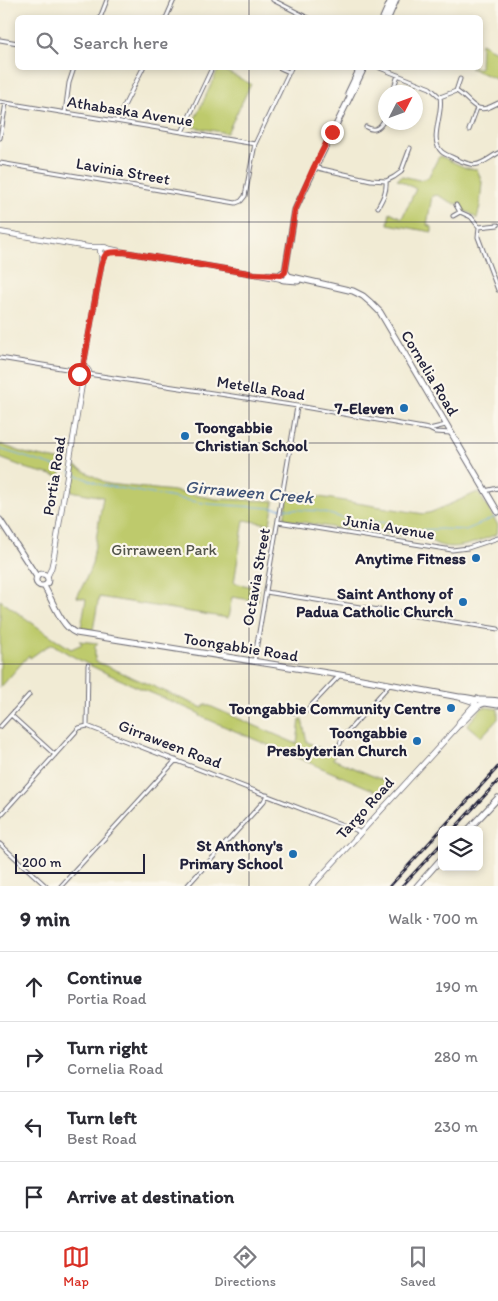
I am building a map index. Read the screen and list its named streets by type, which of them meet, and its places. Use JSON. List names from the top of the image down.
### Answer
{
  "streets": {
    "main road": ["Cornelia Road", "Toongabbie Road"],
    "street": [
      "Athabaska Avenue",
      "Lavinia Street",
      "Metella Road",
      "Portia Road",
      "Junia Avenue",
      "Octavia Street",
      "Girraween Road",
      "Targo Road"
    ]
  },
  "crossings": [
    ["Athabaska Avenue", "Lavinia Street"],
    ["Cornelia Road", "Metella Road"],
    ["Metella Road", "Portia Road"],
    ["Metella Road", "Octavia Street"],
    ["Portia Road", "Toongabbie Road"],
    ["Junia Avenue", "Octavia Street"],
    ["Octavia Street", "Toongabbie Road"],
    ["Toongabbie Road", "Targo Road"],
    ["Girraween Road", "Targo Road"]
  ],
  "water": ["Girraween Creek"],
  "parks": ["Girraween Park"],
  "places": [
    "7-Eleven",
    "Toongabbie Christian School",
    "Anytime Fitness",
    "Saint Anthony of Padua Catholic Church",
    "Toongabbie Community Centre",
    "Toongabbie Presbyterian Church",
    "St Anthony's Primary School"
  ],
  "scale_bar": "200 m",
  "north": "top right",
  "page": {
    "search": "Search here",
    "scale": "200 m",
    "heading": ["9 min", "Walk · 700 m"],
    "list": [
      ["Continue", "Portia Road", "190 m"],
      ["Turn right", "Cornelia Road", "280 m"],
      ["Turn left", "Best Road", "230 m"],
      "Arrive at destination"
    ],
    "nav": ["Map", "Directions", "Saved"]
  }
}
